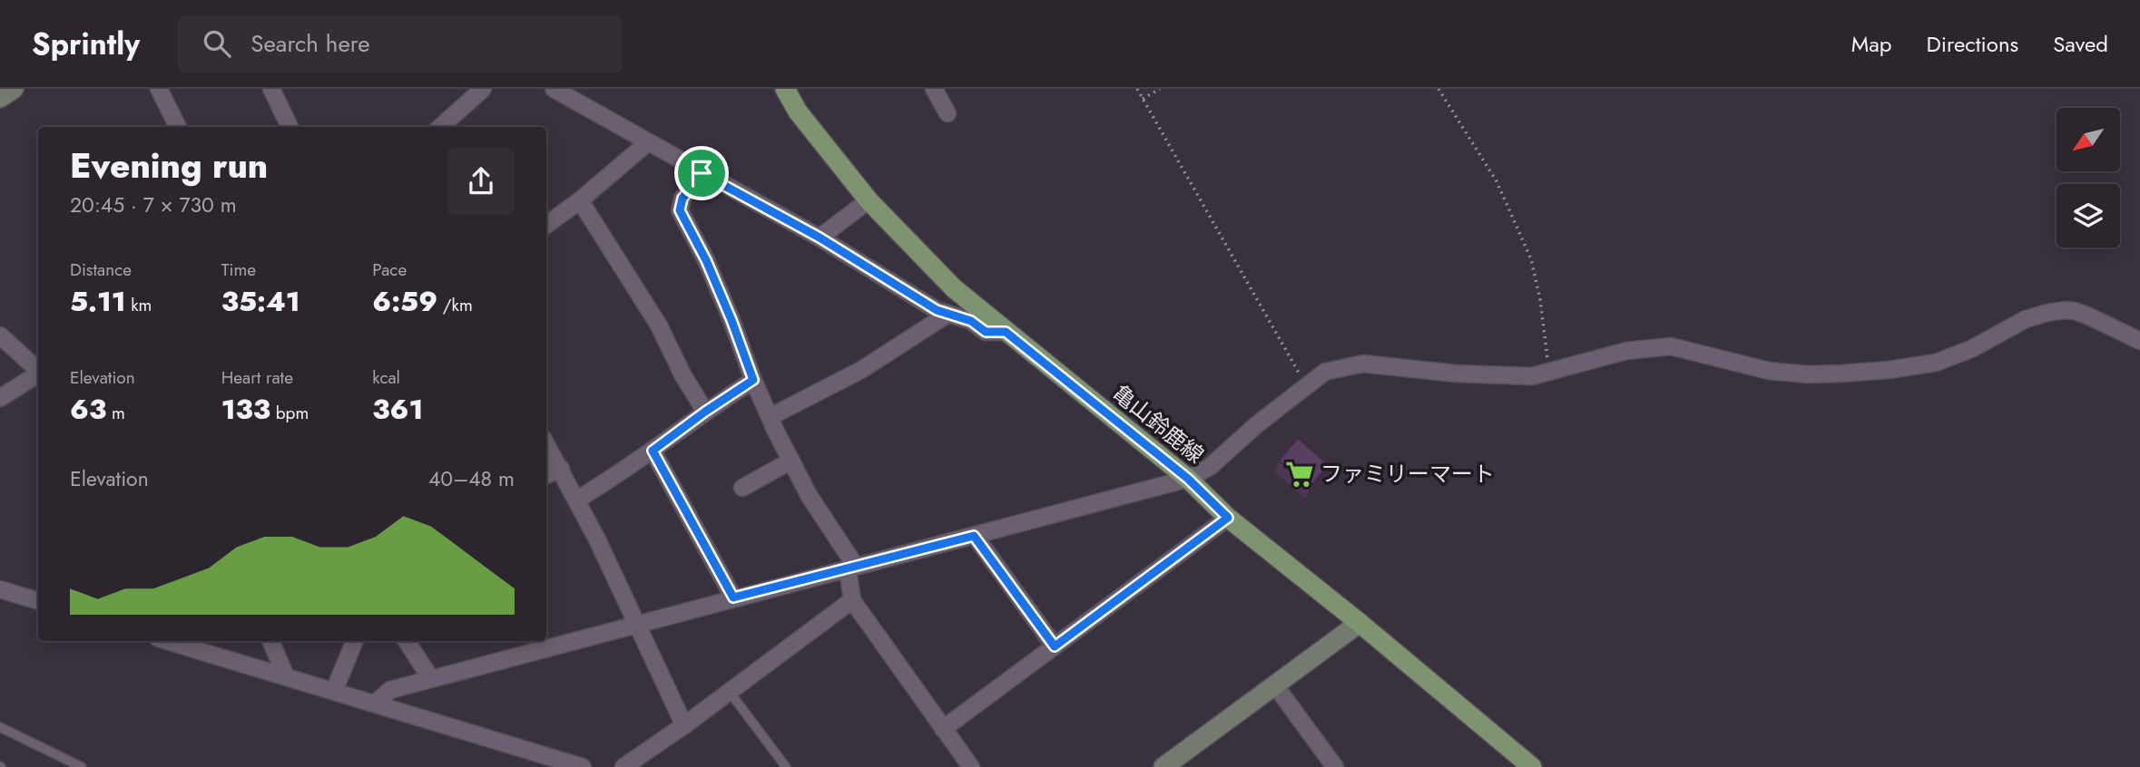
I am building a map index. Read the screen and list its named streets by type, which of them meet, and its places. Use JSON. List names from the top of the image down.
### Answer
{
  "streets": {
    "main road": ["亀山鈴鹿線"]
  },
  "places": {
    "supermarket": ["ファミリーマート"]
  },
  "north": "bottom left",
  "page": {
    "header": "Sprintly",
    "search": "Search here",
    "nav": ["Map", "Directions", "Saved"],
    "heading": ["Evening run", "20:45 · 7 × 730 m"],
    "stats": [
      ["Distance", "5.11 km"],
      ["Time", "35:41"],
      ["Pace", "6:59 /km"],
      ["Elevation", "63 m"],
      ["Heart rate", "133 bpm"],
      ["kcal", "361"]
    ],
    "chart": ["Elevation", "40–48 m"]
  }
}
